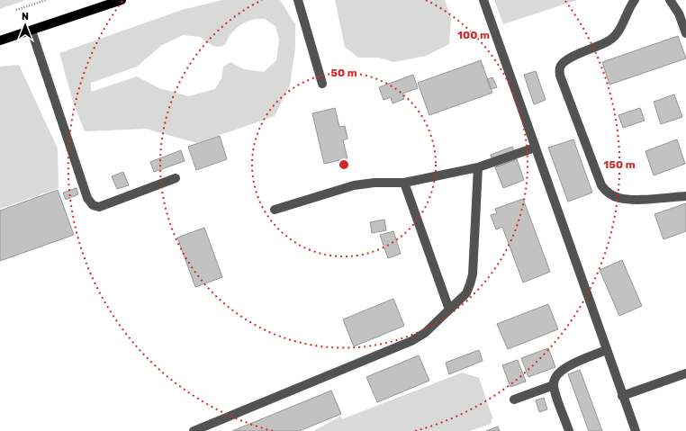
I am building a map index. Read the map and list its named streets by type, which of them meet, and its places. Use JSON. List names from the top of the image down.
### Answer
{
  "north": "top",
  "rings": ["100 m", "50 m", "150 m"]
}
